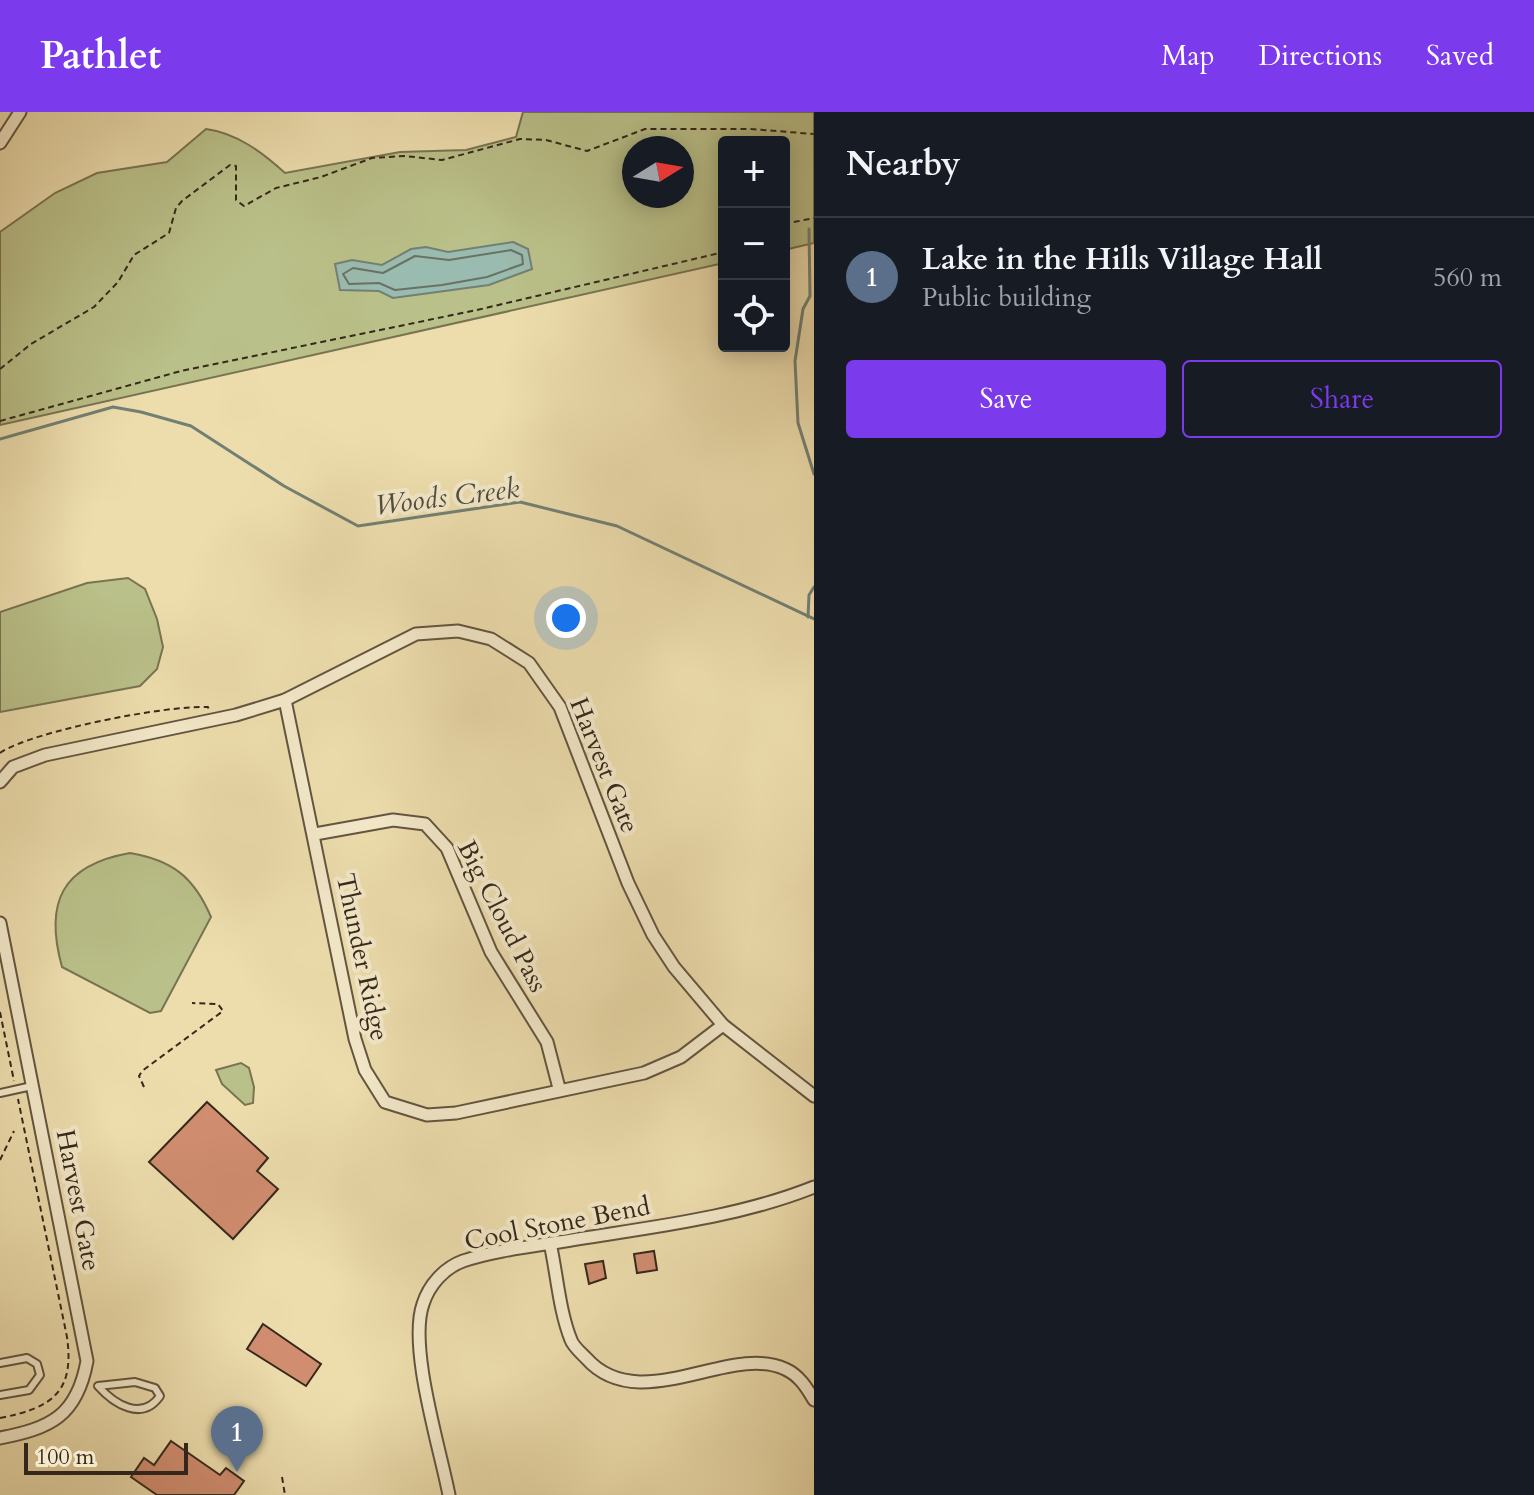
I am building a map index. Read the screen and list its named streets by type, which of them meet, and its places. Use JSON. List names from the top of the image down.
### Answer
{
  "streets": {
    "street": [
      "Harvest Gate",
      "Big Cloud Pass",
      "Thunder Ridge",
      "Cool Stone Bend"
    ]
  },
  "crossings": [
    ["Harvest Gate", "Thunder Ridge"],
    ["Big Cloud Pass", "Thunder Ridge"]
  ],
  "water": ["Woods Creek"],
  "scale_bar": "100 m",
  "north": "right",
  "page": {
    "header": "Pathlet",
    "nav": ["Map", "Directions", "Saved"],
    "heading": "Nearby",
    "map_buttons": ["+", "−"],
    "list": [
      {
        "mark": "1",
        "name": "Lake in the Hills Village Hall",
        "note": "Public building",
        "value": "560 m"
      }
    ],
    "buttons": ["Save", "Share"],
    "pins": "1",
    "scale": "100 m"
  }
}
